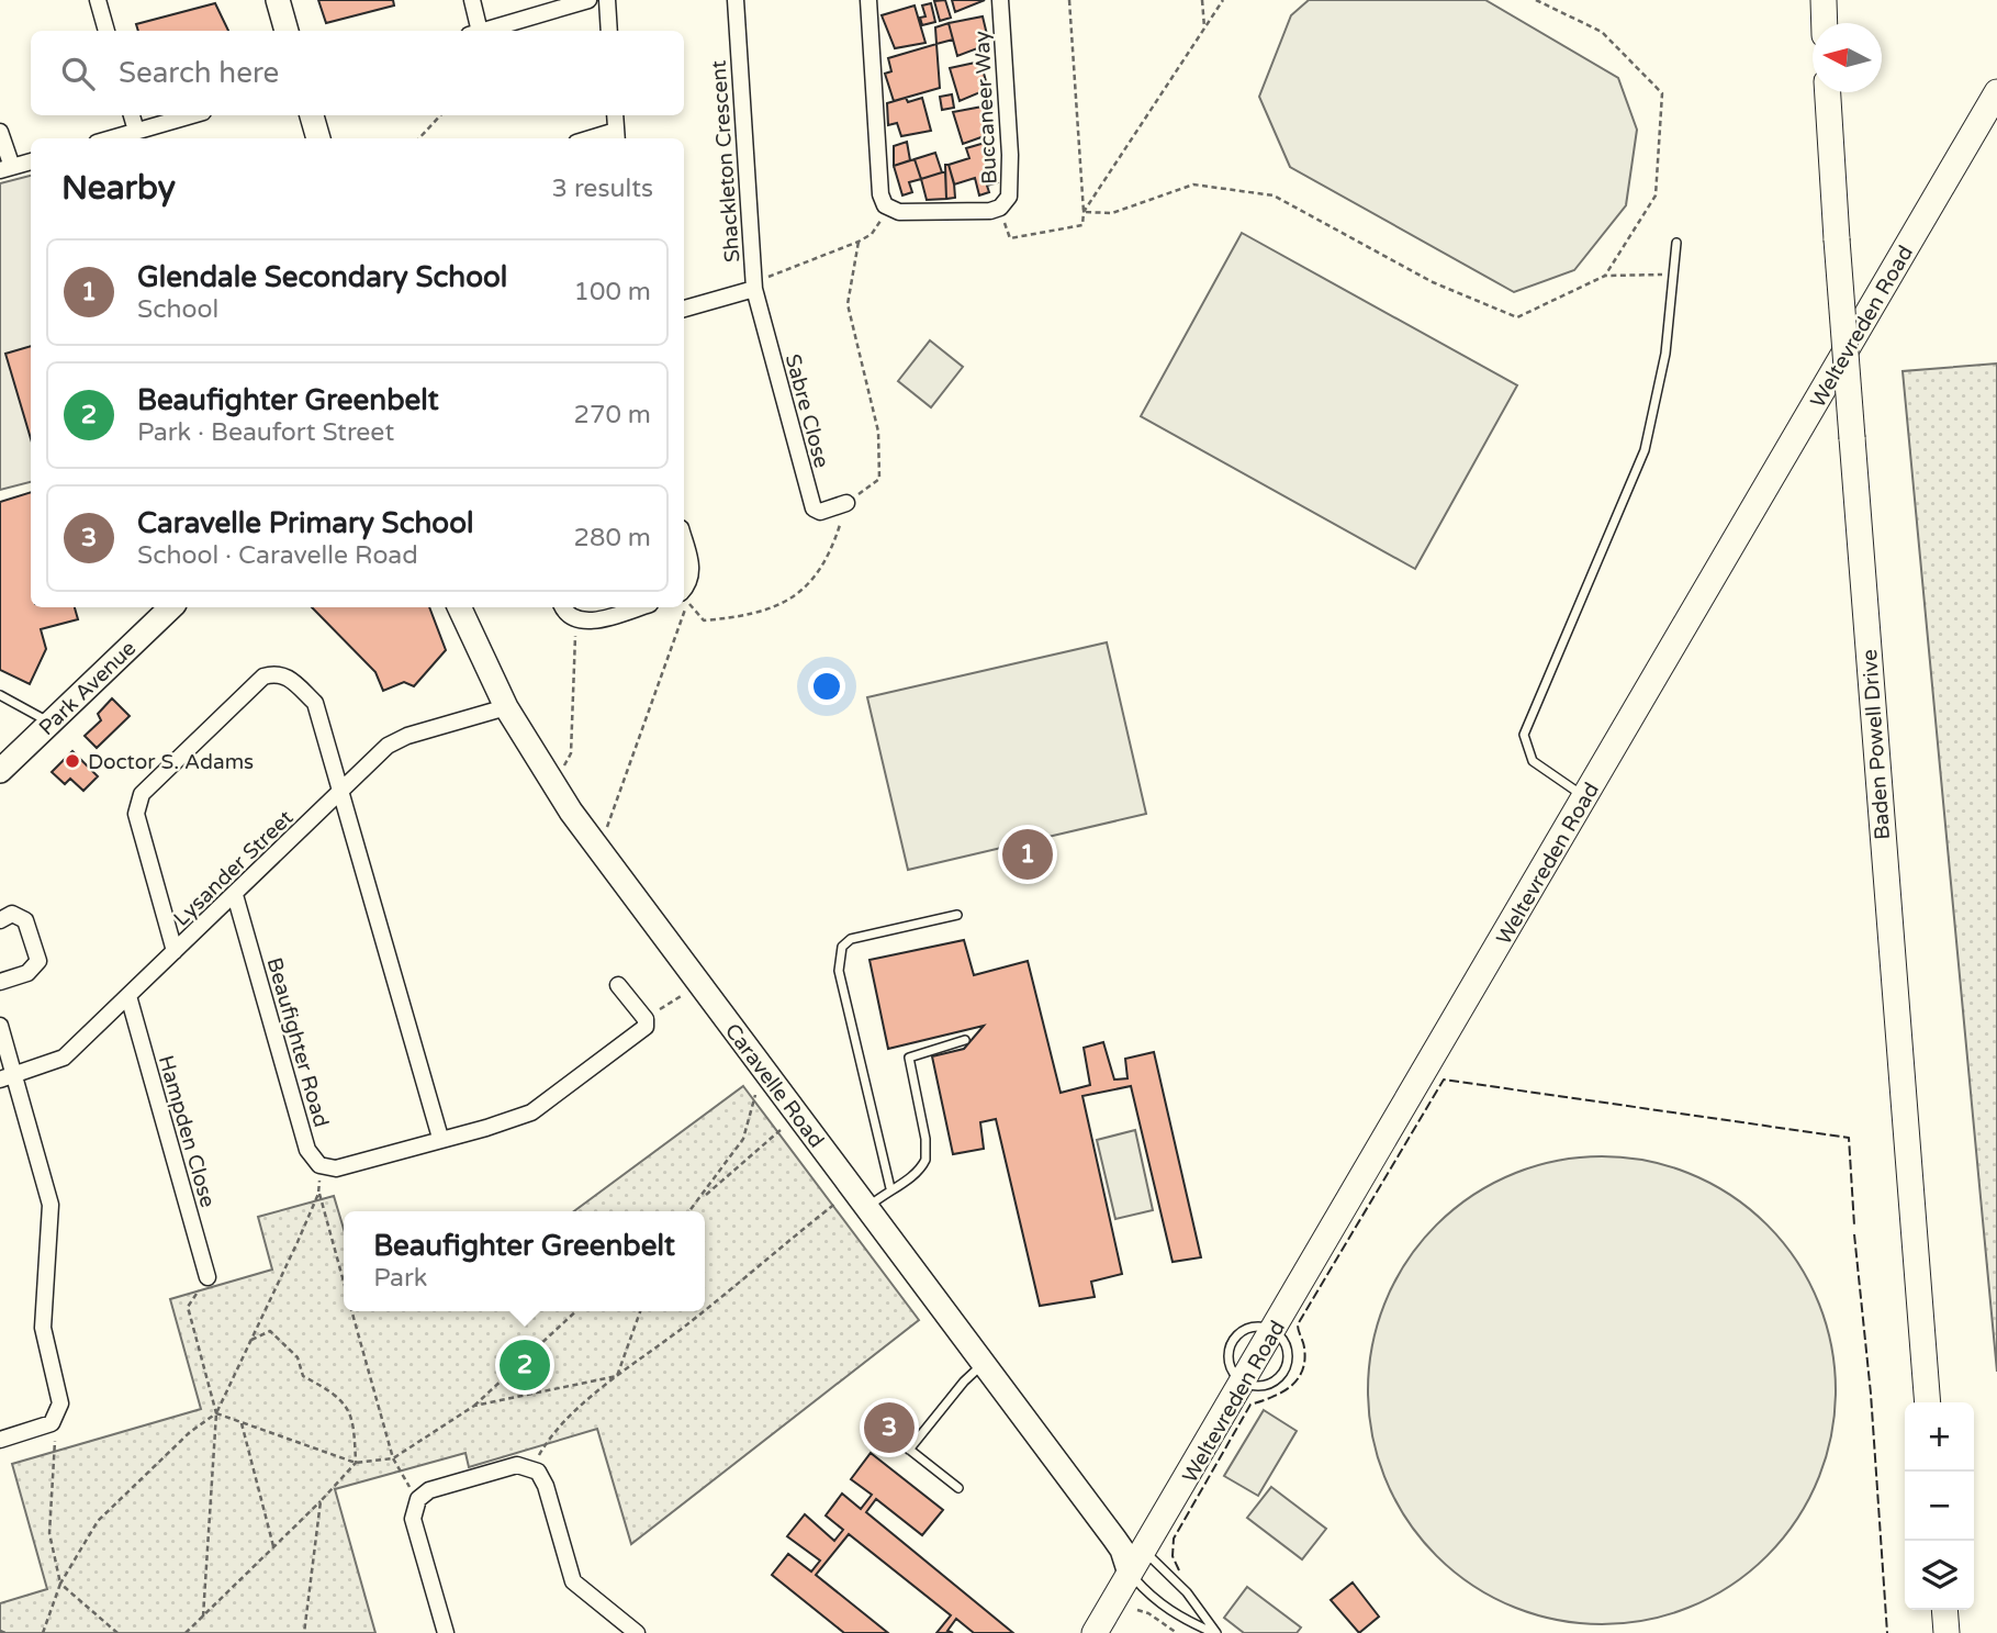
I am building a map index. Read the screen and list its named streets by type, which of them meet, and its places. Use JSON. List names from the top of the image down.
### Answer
{
  "streets": {
    "main road": ["Weltevreden Road", "Baden Powell Drive"],
    "street": [
      "Buccaneer Way",
      "Shackleton Crescent",
      "Sabre Close",
      "Park Avenue",
      "Lysander Street",
      "Beaufighter Road",
      "Caravelle Road",
      "Hampden Close"
    ]
  },
  "crossings": [
    ["Shackleton Crescent", "Sabre Close"],
    ["Weltevreden Road", "Caravelle Road"],
    ["Lysander Street", "Beaufighter Road"],
    ["Lysander Street", "Caravelle Road"],
    ["Lysander Street", "Hampden Close"]
  ],
  "places": ["Doctor S. Adams"],
  "north": "left",
  "page": {
    "search": "Search here",
    "heading": ["Nearby", "3 results"],
    "list": [
      {
        "mark": "1",
        "name": "Glendale Secondary School",
        "note": "School",
        "value": "100 m"
      },
      {
        "mark": "2",
        "name": "Beaufighter Greenbelt",
        "note": "Park · Beaufort Street",
        "value": "270 m"
      },
      {
        "mark": "3",
        "name": "Caravelle Primary School",
        "note": "School · Caravelle Road",
        "value": "280 m"
      }
    ],
    "pins": ["1", "2", "3"],
    "popup": ["Beaufighter Greenbelt", "Park"],
    "map_buttons": ["+", "−"]
  }
}
